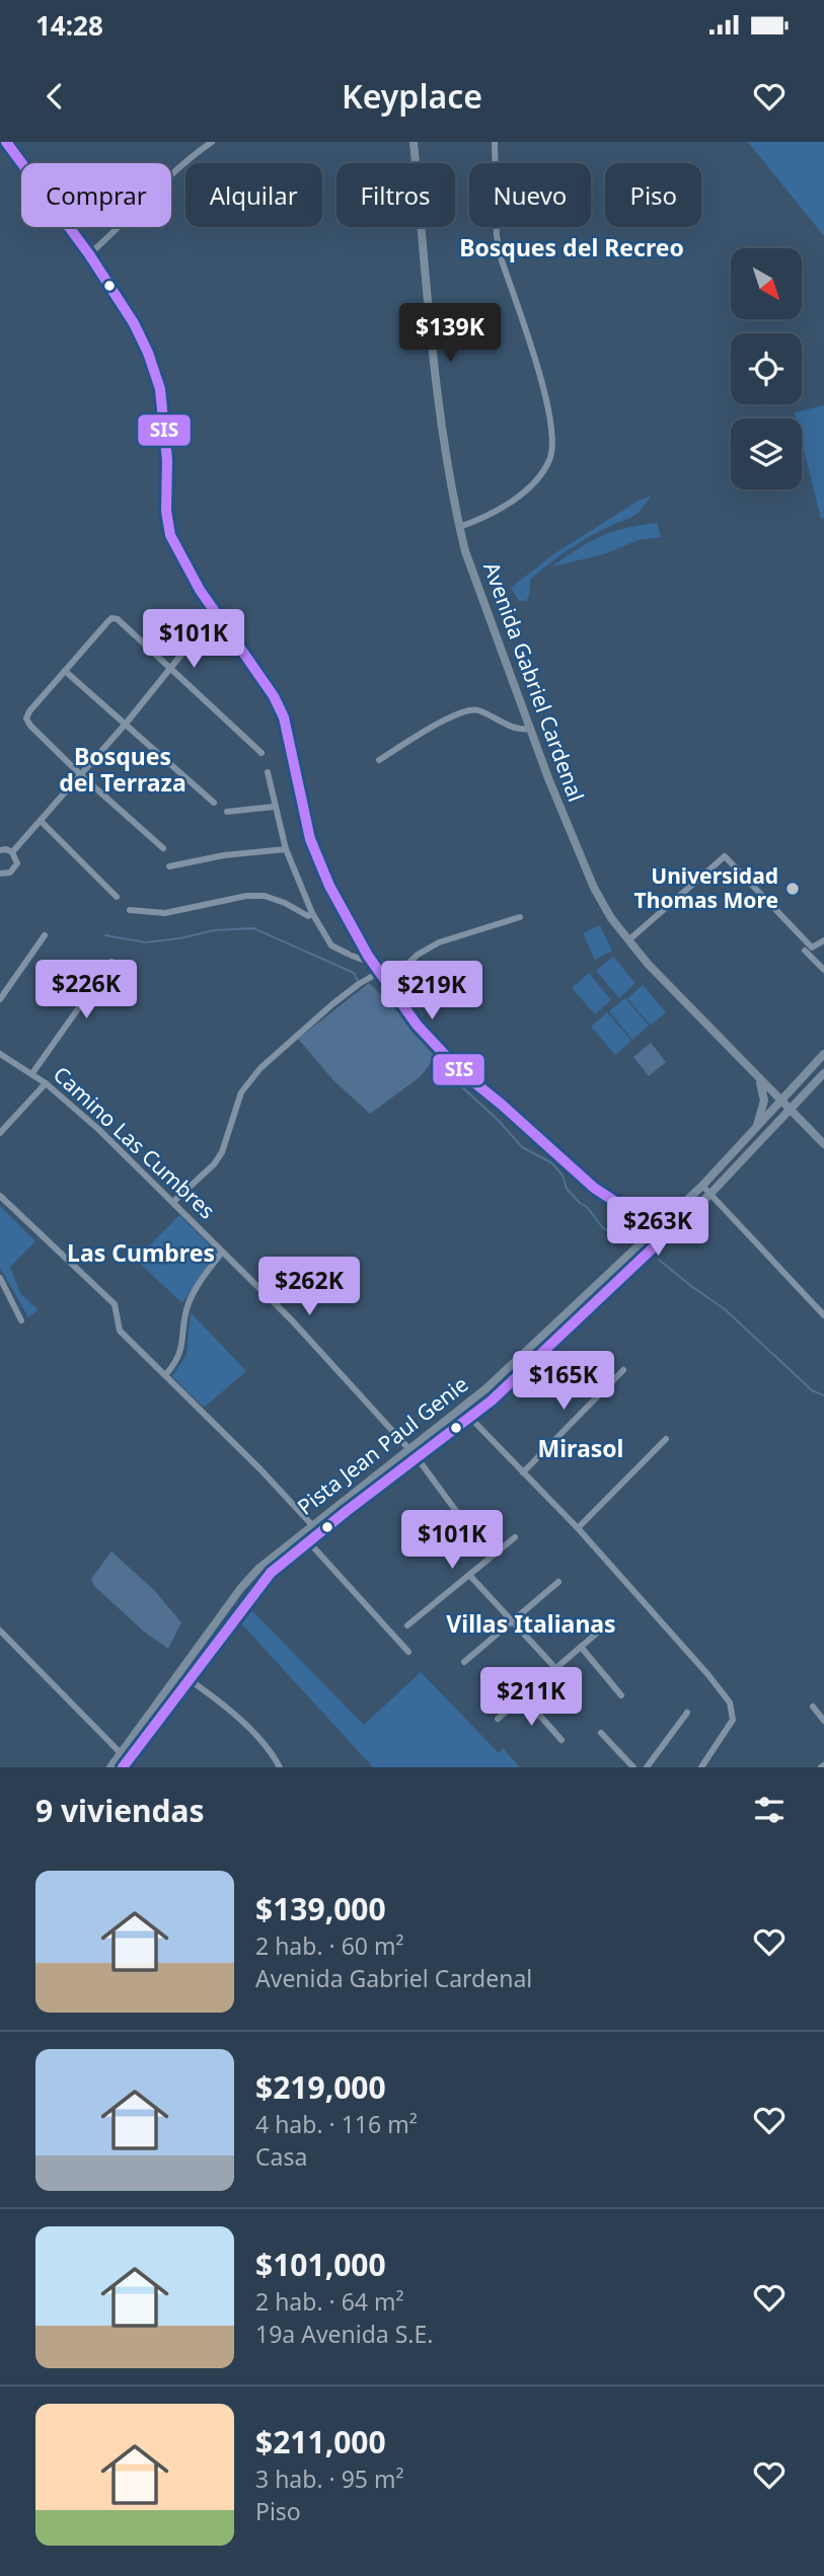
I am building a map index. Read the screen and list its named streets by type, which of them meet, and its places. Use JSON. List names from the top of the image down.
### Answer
{
  "streets": {
    "main road": ["Avenida Gabriel Cardenal", "Pista Jean Paul Genie"],
    "street": ["Camino Las Cumbres"]
  },
  "crossings": [
    ["Avenida Gabriel Cardenal", "Pista Jean Paul Genie"],
    ["Camino Las Cumbres", "Pista Jean Paul Genie"]
  ],
  "districts": [
    "Bosques del Recreo",
    "Bosques del Terraza",
    "Las Cumbres",
    "Mirasol",
    "Villas Italianas"
  ],
  "places": ["Universidad Thomas More"],
  "lines": ["transit line SIS"],
  "north": "bottom right",
  "page": {
    "status": "14:28",
    "header": "Keyplace",
    "chip": [
      "Comprar",
      "Alquilar",
      "Filtros",
      "Nuevo",
      "Piso"
    ],
    "price": [
      "$139K",
      "$101K",
      "$226K",
      "$219K",
      "$263K",
      "$262K",
      "$165K",
      "$101K",
      "$211K"
    ],
    "heading": "9 viviendas",
    "list": [
      {
        "name": "$139,000",
        "note": "2 hab. · 60 m² · Avenida Gabriel Cardenal"
      },
      {
        "name": "$219,000",
        "note": "4 hab. · 116 m² · Casa"
      },
      {
        "name": "$101,000",
        "note": "2 hab. · 64 m² · 19a Avenida S.E."
      },
      {
        "name": "$211,000",
        "note": "3 hab. · 95 m² · Piso"
      }
    ]
  }
}
